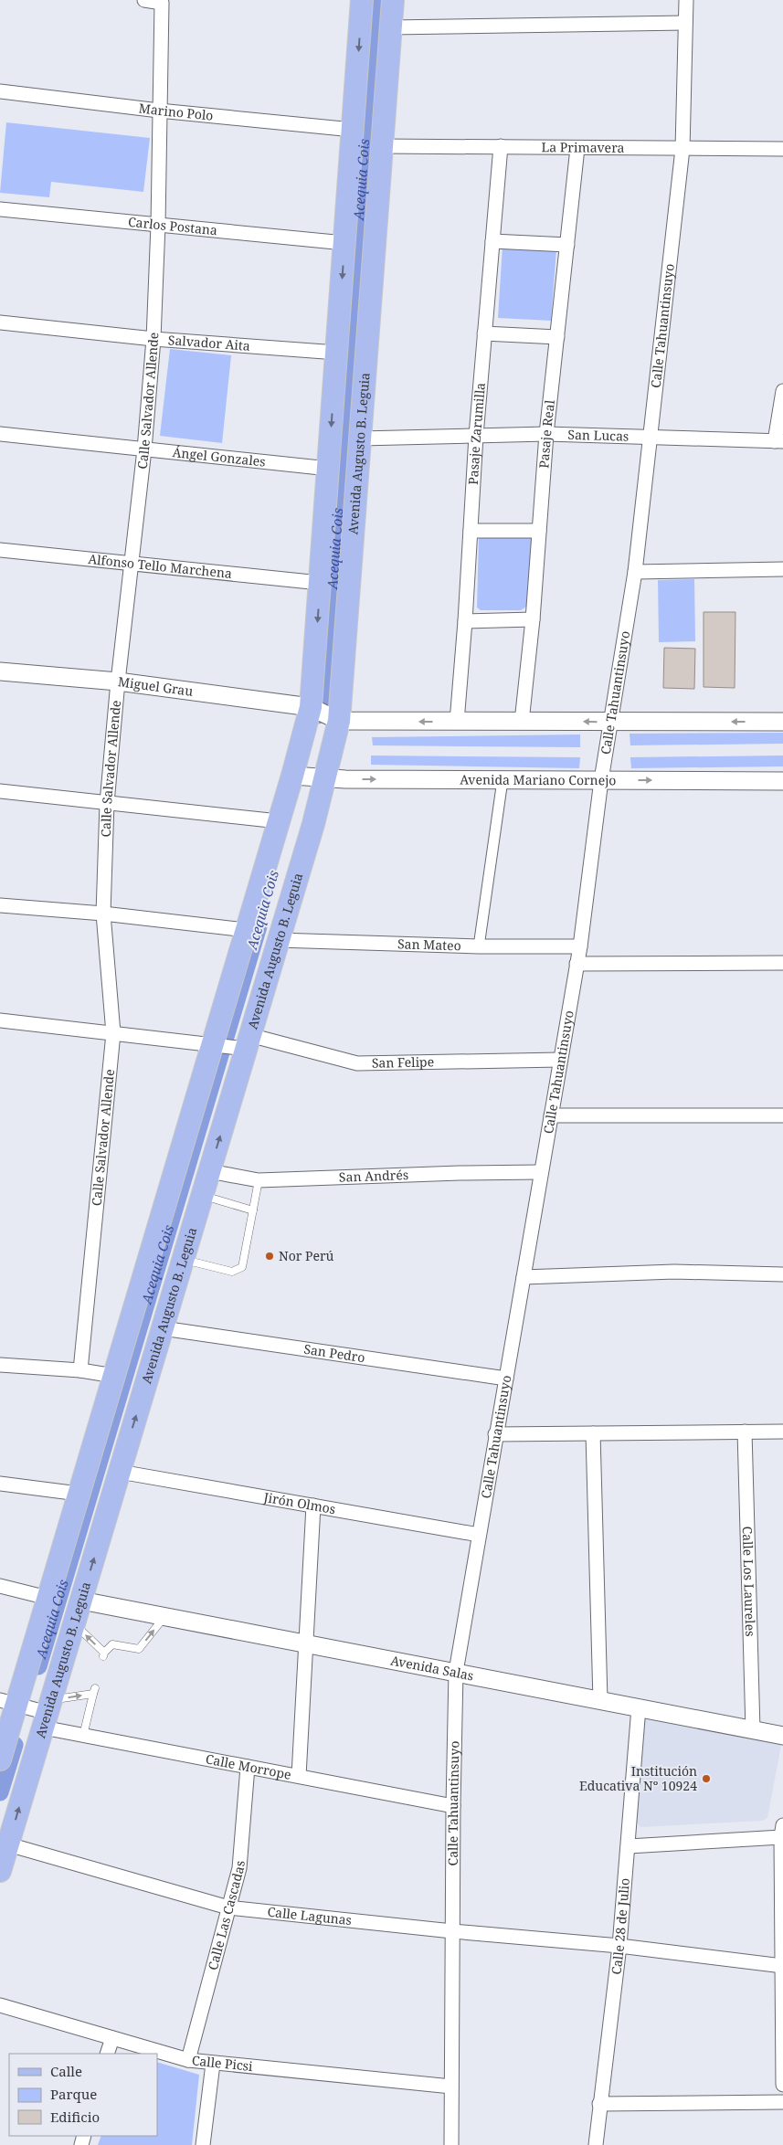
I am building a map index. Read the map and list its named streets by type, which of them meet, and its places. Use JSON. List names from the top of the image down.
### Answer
{
  "streets": {
    "main road": ["Avenida Augusto B. Leguia"],
    "street": [
      "Marino Polo",
      "La Primavera",
      "Carlos Postana",
      "Calle Tahuantinsuyo",
      "Salvador Aita",
      "Calle Salvador Allende",
      "Pasaje Zarumilla",
      "Pasaje Real",
      "San Lucas",
      "Ángel Gonzales",
      "Alfonso Tello Marchena",
      "Miguel Grau",
      "Avenida Mariano Cornejo",
      "San Mateo",
      "San Felipe",
      "San Andrés",
      "San Pedro",
      "Jirón Olmos",
      "Calle Los Laureles",
      "Avenida Salas",
      "Calle Morrope",
      "Calle Las Cascadas",
      "Calle Lagunas",
      "Calle 28 de Julio",
      "Calle Picsi"
    ]
  },
  "crossings": [
    ["Marino Polo", "Calle Salvador Allende"],
    ["La Primavera", "Calle Tahuantinsuyo"],
    ["La Primavera", "Pasaje Zarumilla"],
    ["La Primavera", "Pasaje Real"],
    ["La Primavera", "Avenida Augusto B. Leguia"],
    ["Carlos Postana", "Calle Salvador Allende"],
    ["Calle Tahuantinsuyo", "San Lucas"],
    ["Calle Tahuantinsuyo", "Avenida Mariano Cornejo"],
    ["Calle Tahuantinsuyo", "San Mateo"],
    ["Calle Tahuantinsuyo", "San Felipe"],
    ["Calle Tahuantinsuyo", "San Andrés"],
    ["Calle Tahuantinsuyo", "San Pedro"],
    ["Calle Tahuantinsuyo", "Jirón Olmos"],
    ["Calle Tahuantinsuyo", "Avenida Salas"],
    ["Calle Tahuantinsuyo", "Calle Morrope"],
    ["Calle Tahuantinsuyo", "Calle Lagunas"],
    ["Calle Tahuantinsuyo", "Calle Picsi"],
    ["Salvador Aita", "Calle Salvador Allende"],
    ["Calle Salvador Allende", "Ángel Gonzales"],
    ["Calle Salvador Allende", "Alfonso Tello Marchena"],
    ["Calle Salvador Allende", "Miguel Grau"],
    ["Calle Salvador Allende", "San Felipe"],
    ["Pasaje Zarumilla", "San Lucas"],
    ["Pasaje Real", "San Lucas"],
    ["San Lucas", "Avenida Augusto B. Leguia"],
    ["Avenida Augusto B. Leguia", "Avenida Mariano Cornejo"],
    ["Avenida Augusto B. Leguia", "San Mateo"],
    ["Avenida Augusto B. Leguia", "San Felipe"],
    ["Avenida Augusto B. Leguia", "San Andrés"],
    ["Avenida Augusto B. Leguia", "San Pedro"],
    ["Avenida Augusto B. Leguia", "Jirón Olmos"],
    ["Avenida Augusto B. Leguia", "Avenida Salas"],
    ["Avenida Augusto B. Leguia", "Calle Morrope"],
    ["Avenida Augusto B. Leguia", "Calle Lagunas"],
    ["Calle Los Laureles", "Avenida Salas"],
    ["Avenida Salas", "Calle 28 de Julio"],
    ["Calle Morrope", "Calle Las Cascadas"],
    ["Calle Las Cascadas", "Calle Lagunas"],
    ["Calle Las Cascadas", "Calle Picsi"],
    ["Calle Lagunas", "Calle 28 de Julio"]
  ],
  "water": ["Acequia Cois"],
  "places": ["Nor Perú", "Institución Educativa Nº 10924"],
  "legend": ["Calle", "Parque", "Edificio"]
}
